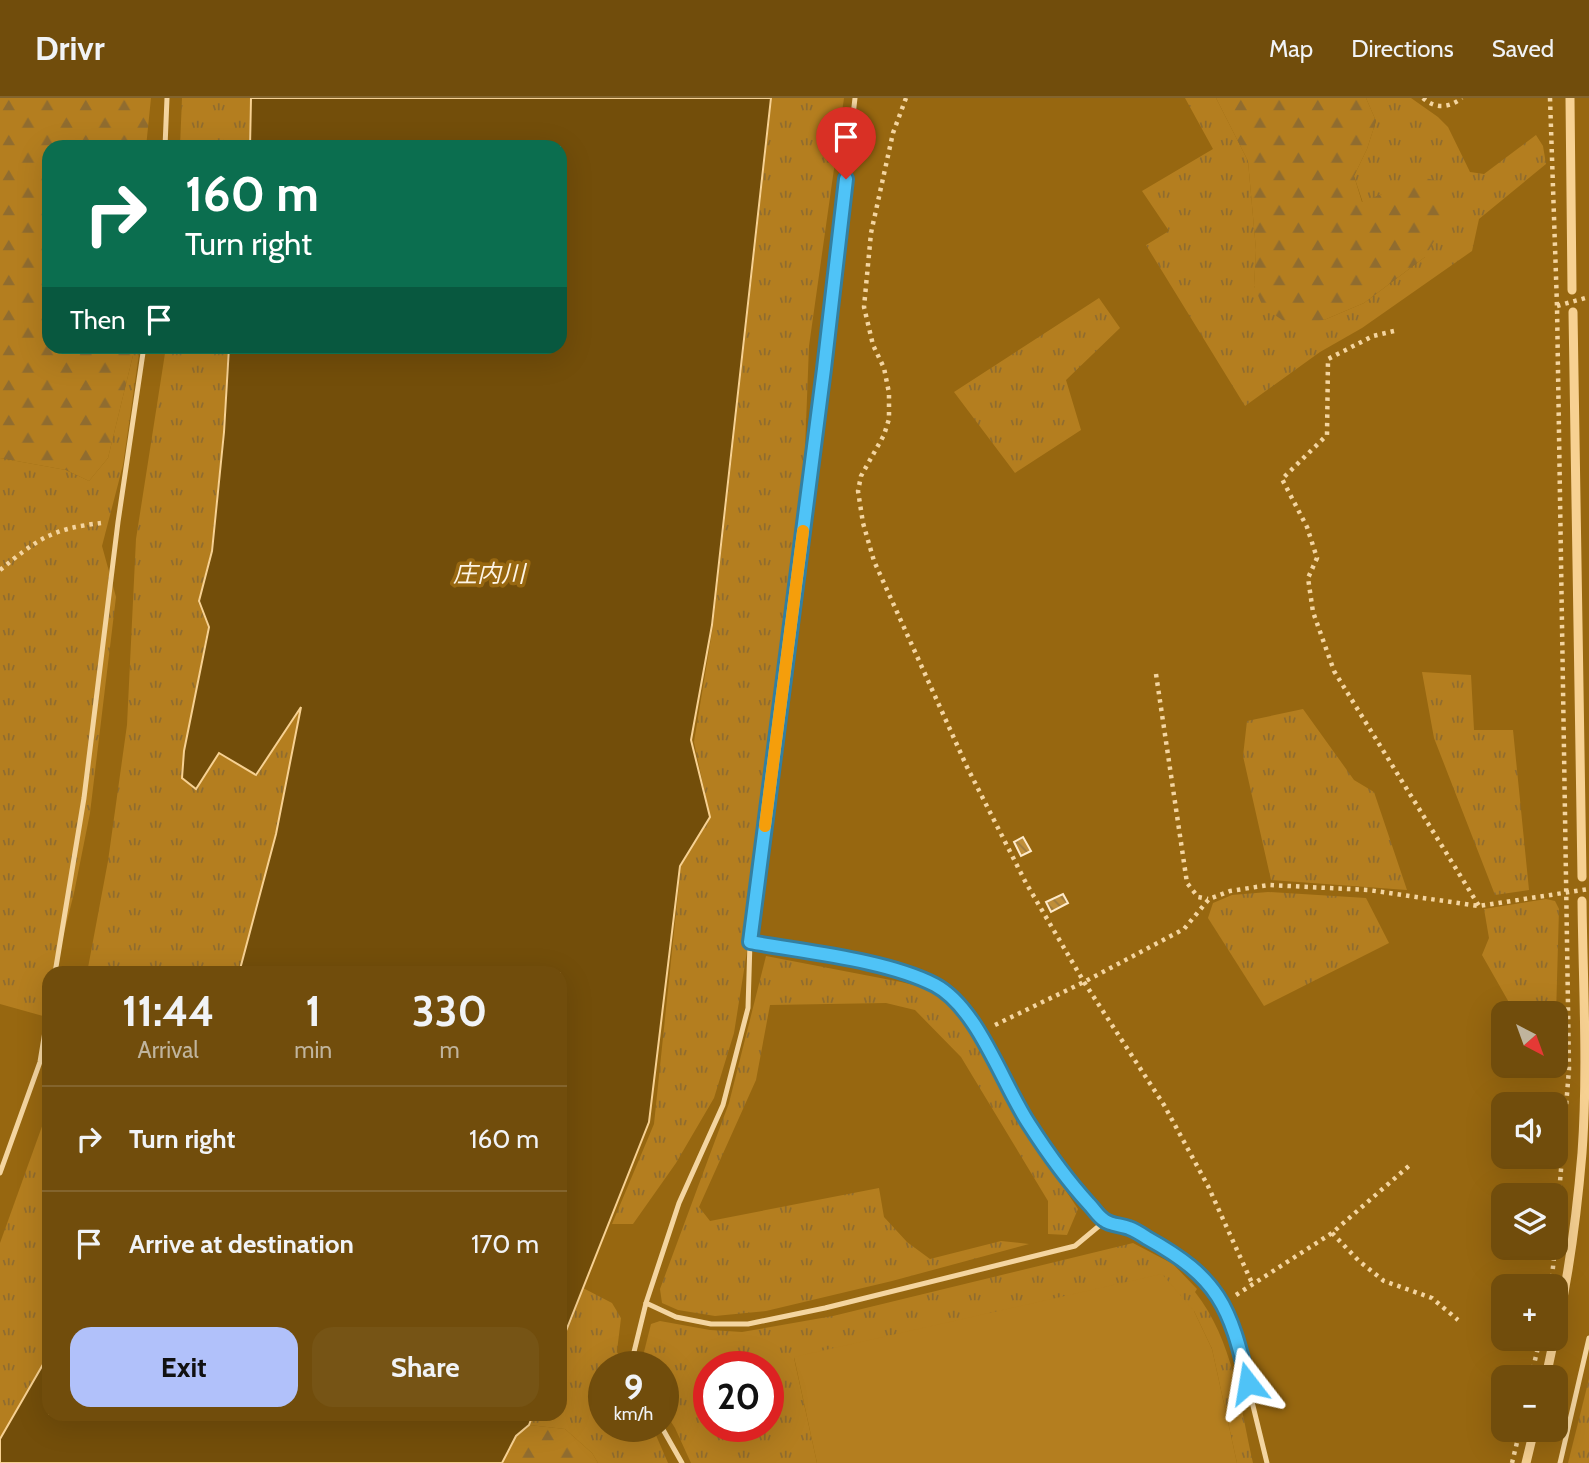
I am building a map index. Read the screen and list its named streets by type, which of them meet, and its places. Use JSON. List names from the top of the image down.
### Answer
{
  "water": ["庄内川"],
  "north": "bottom right",
  "page": {
    "header": "Drivr",
    "nav": ["Map", "Directions", "Saved"],
    "turn": ["160 m", "Turn right"],
    "then": "Then",
    "eta": [
      "11:44",
      "Arrival",
      "1",
      "min",
      "330",
      "m"
    ],
    "map_buttons": ["+", "−"],
    "list": [
      {
        "name": "Turn right",
        "value": "160 m"
      },
      {
        "name": "Arrive at destination",
        "value": "170 m"
      }
    ],
    "buttons": ["Exit", "Share"],
    "speed": "9 km/h",
    "limit": "20"
  }
}
